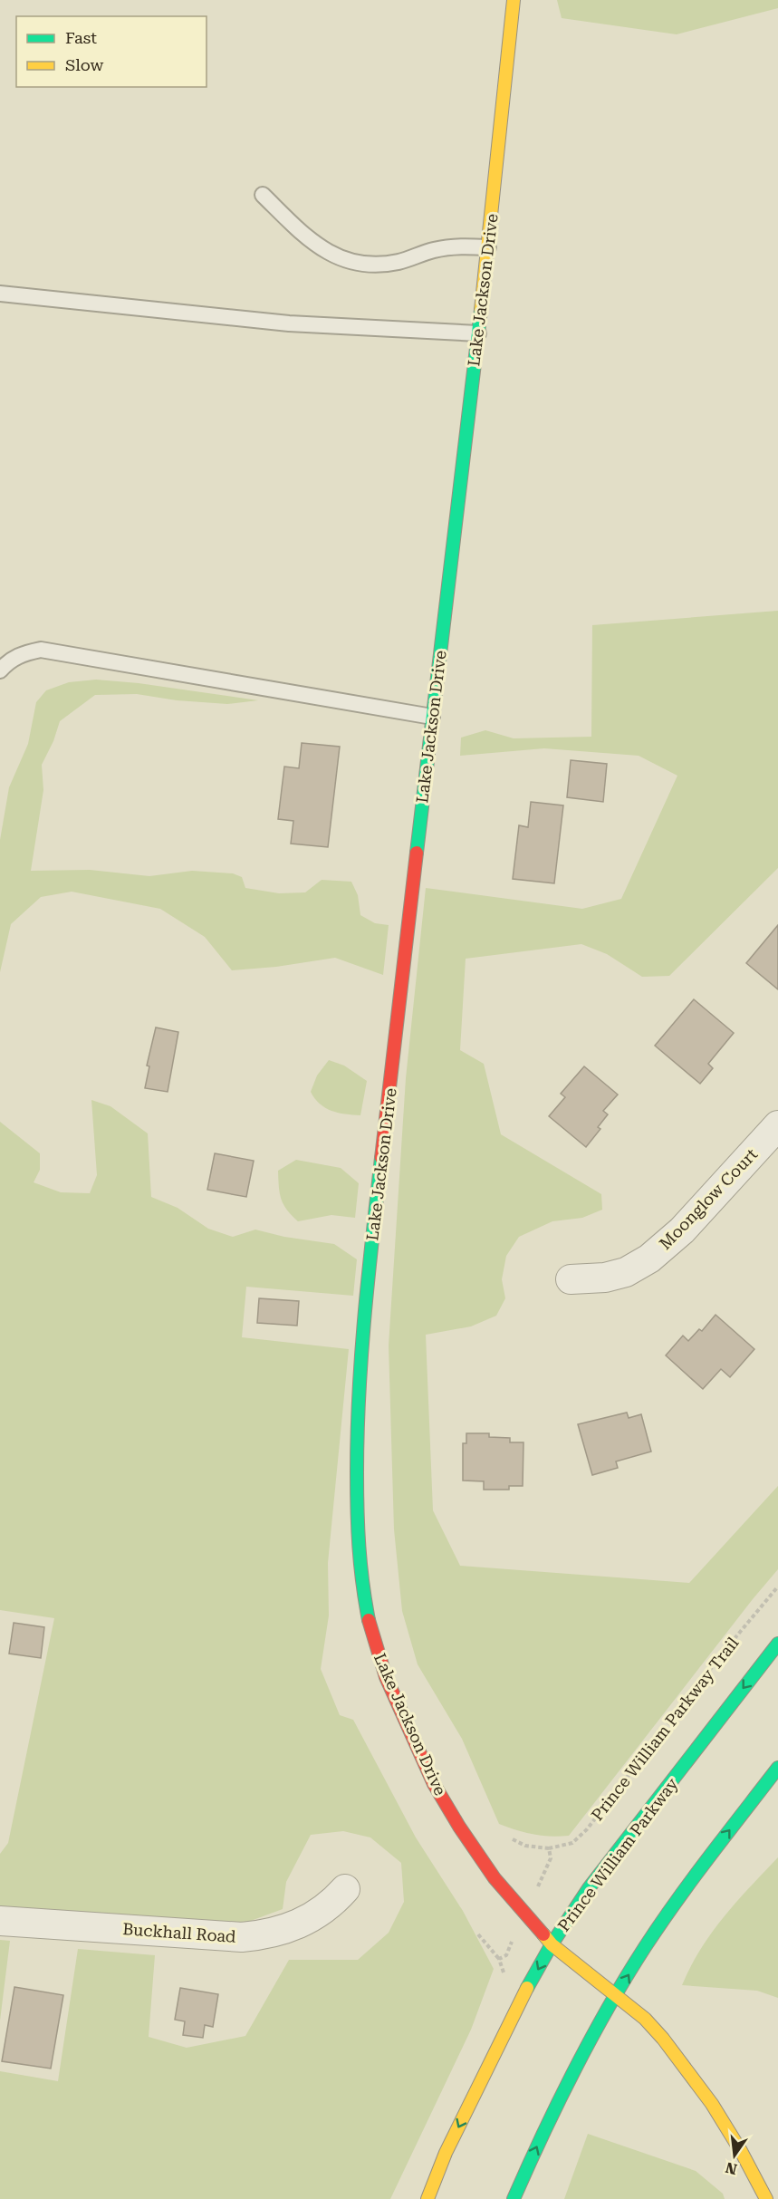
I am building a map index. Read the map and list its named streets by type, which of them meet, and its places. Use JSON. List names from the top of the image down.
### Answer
{
  "streets": {
    "main road": ["Lake Jackson Drive", "Prince William Parkway"],
    "street": ["Moonglow Court", "Buckhall Road"],
    "path": ["Prince William Parkway Trail"]
  },
  "crossings": [
    ["Lake Jackson Drive", "Prince William Parkway"]
  ],
  "legend": ["Fast", "Slow"],
  "north": "bottom"
}
